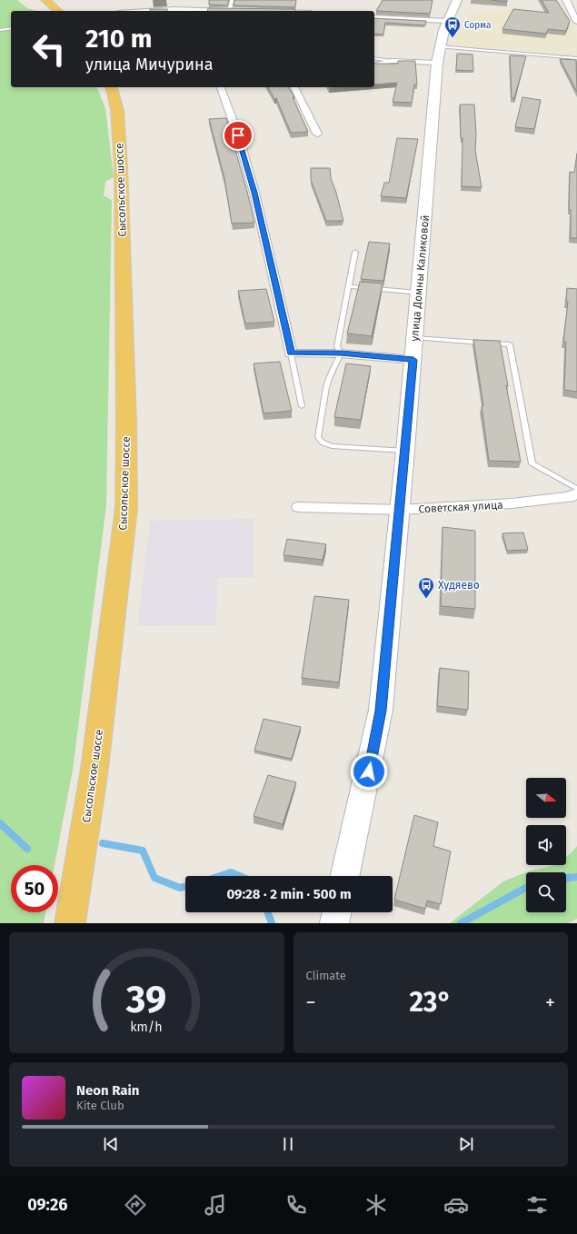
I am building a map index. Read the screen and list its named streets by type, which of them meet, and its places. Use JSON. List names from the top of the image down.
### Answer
{
  "streets": {
    "highway": ["Сысольское шоссе"],
    "main road": ["улица Домны Каликовой"],
    "street": ["Советская улица"]
  },
  "crossings": [
    ["улица Домны Каликовой", "Советская улица"]
  ],
  "places": {
    "bus stop": ["Сорма", "Худяево"]
  },
  "north": "right",
  "page": {
    "turn": ["210 m", "улица Мичурина"],
    "limit": "50",
    "trip": "09:28 · 2 min · 500 m",
    "tile": "Climate",
    "heat": ["−", "23°", "+"],
    "song": ["Neon Rain", "Kite Club"],
    "tabs": "09:26",
    "gauge": ["39", "km/h"]
  }
}
